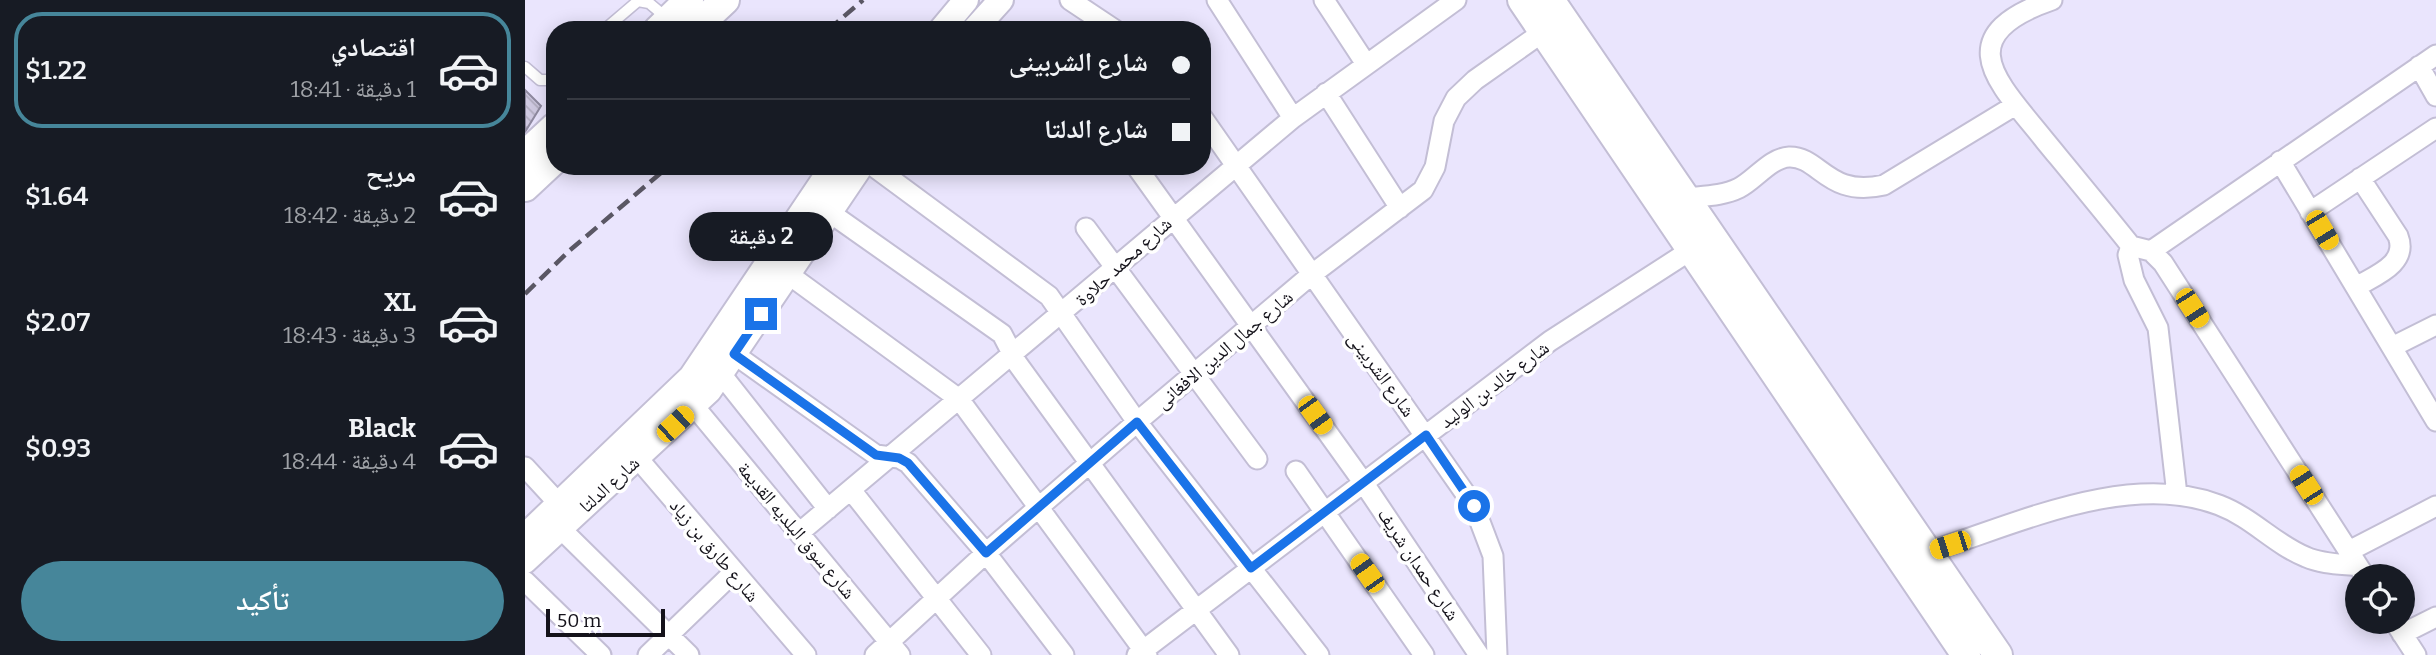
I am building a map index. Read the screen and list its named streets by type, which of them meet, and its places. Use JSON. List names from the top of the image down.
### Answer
{
  "streets": {
    "street": [
      "شارع محمد حلاوة",
      "شارع جمال الدين الافغانى",
      "شارع الشربينى",
      "شارع خالد بن الوليد",
      "شارع الدلتا",
      "شارع سوق البلديه القديمة",
      "شارع طارق بن زياد",
      "شارع حمدان شريف"
    ]
  },
  "crossings": [
    ["شارع محمد حلاوة", "شارع الشربينى"],
    ["شارع محمد حلاوة", "شارع سوق البلديه القديمة"],
    ["شارع محمد حلاوة", "شارع حمدان شريف"],
    ["شارع جمال الدين الافغانى", "شارع الشربينى"],
    ["شارع جمال الدين الافغانى", "شارع سوق البلديه القديمة"],
    ["شارع جمال الدين الافغانى", "شارع حمدان شريف"],
    ["شارع الشربينى", "شارع خالد بن الوليد"],
    ["شارع خالد بن الوليد", "شارع حمدان شريف"],
    ["شارع الدلتا", "شارع سوق البلديه القديمة"],
    ["شارع الدلتا", "شارع طارق بن زياد"]
  ],
  "scale_bar": "50 m",
  "page": {
    "list": [
      {
        "name": "اقتصادي",
        "note": "1 دقيقة · 18:41",
        "value": "$1.22"
      },
      {
        "name": "مريح",
        "note": "2 دقيقة · 18:42",
        "value": "$1.64"
      },
      {
        "name": "XL",
        "note": "3 دقيقة · 18:43",
        "value": "$2.07"
      },
      {
        "name": "Black",
        "note": "4 دقيقة · 18:44",
        "value": "$0.93"
      }
    ],
    "banner": ["شارع الشربينى", "شارع الدلتا"],
    "bubble": "2 دقيقة",
    "buttons": "تأكيد",
    "scale": "50 m"
  }
}
